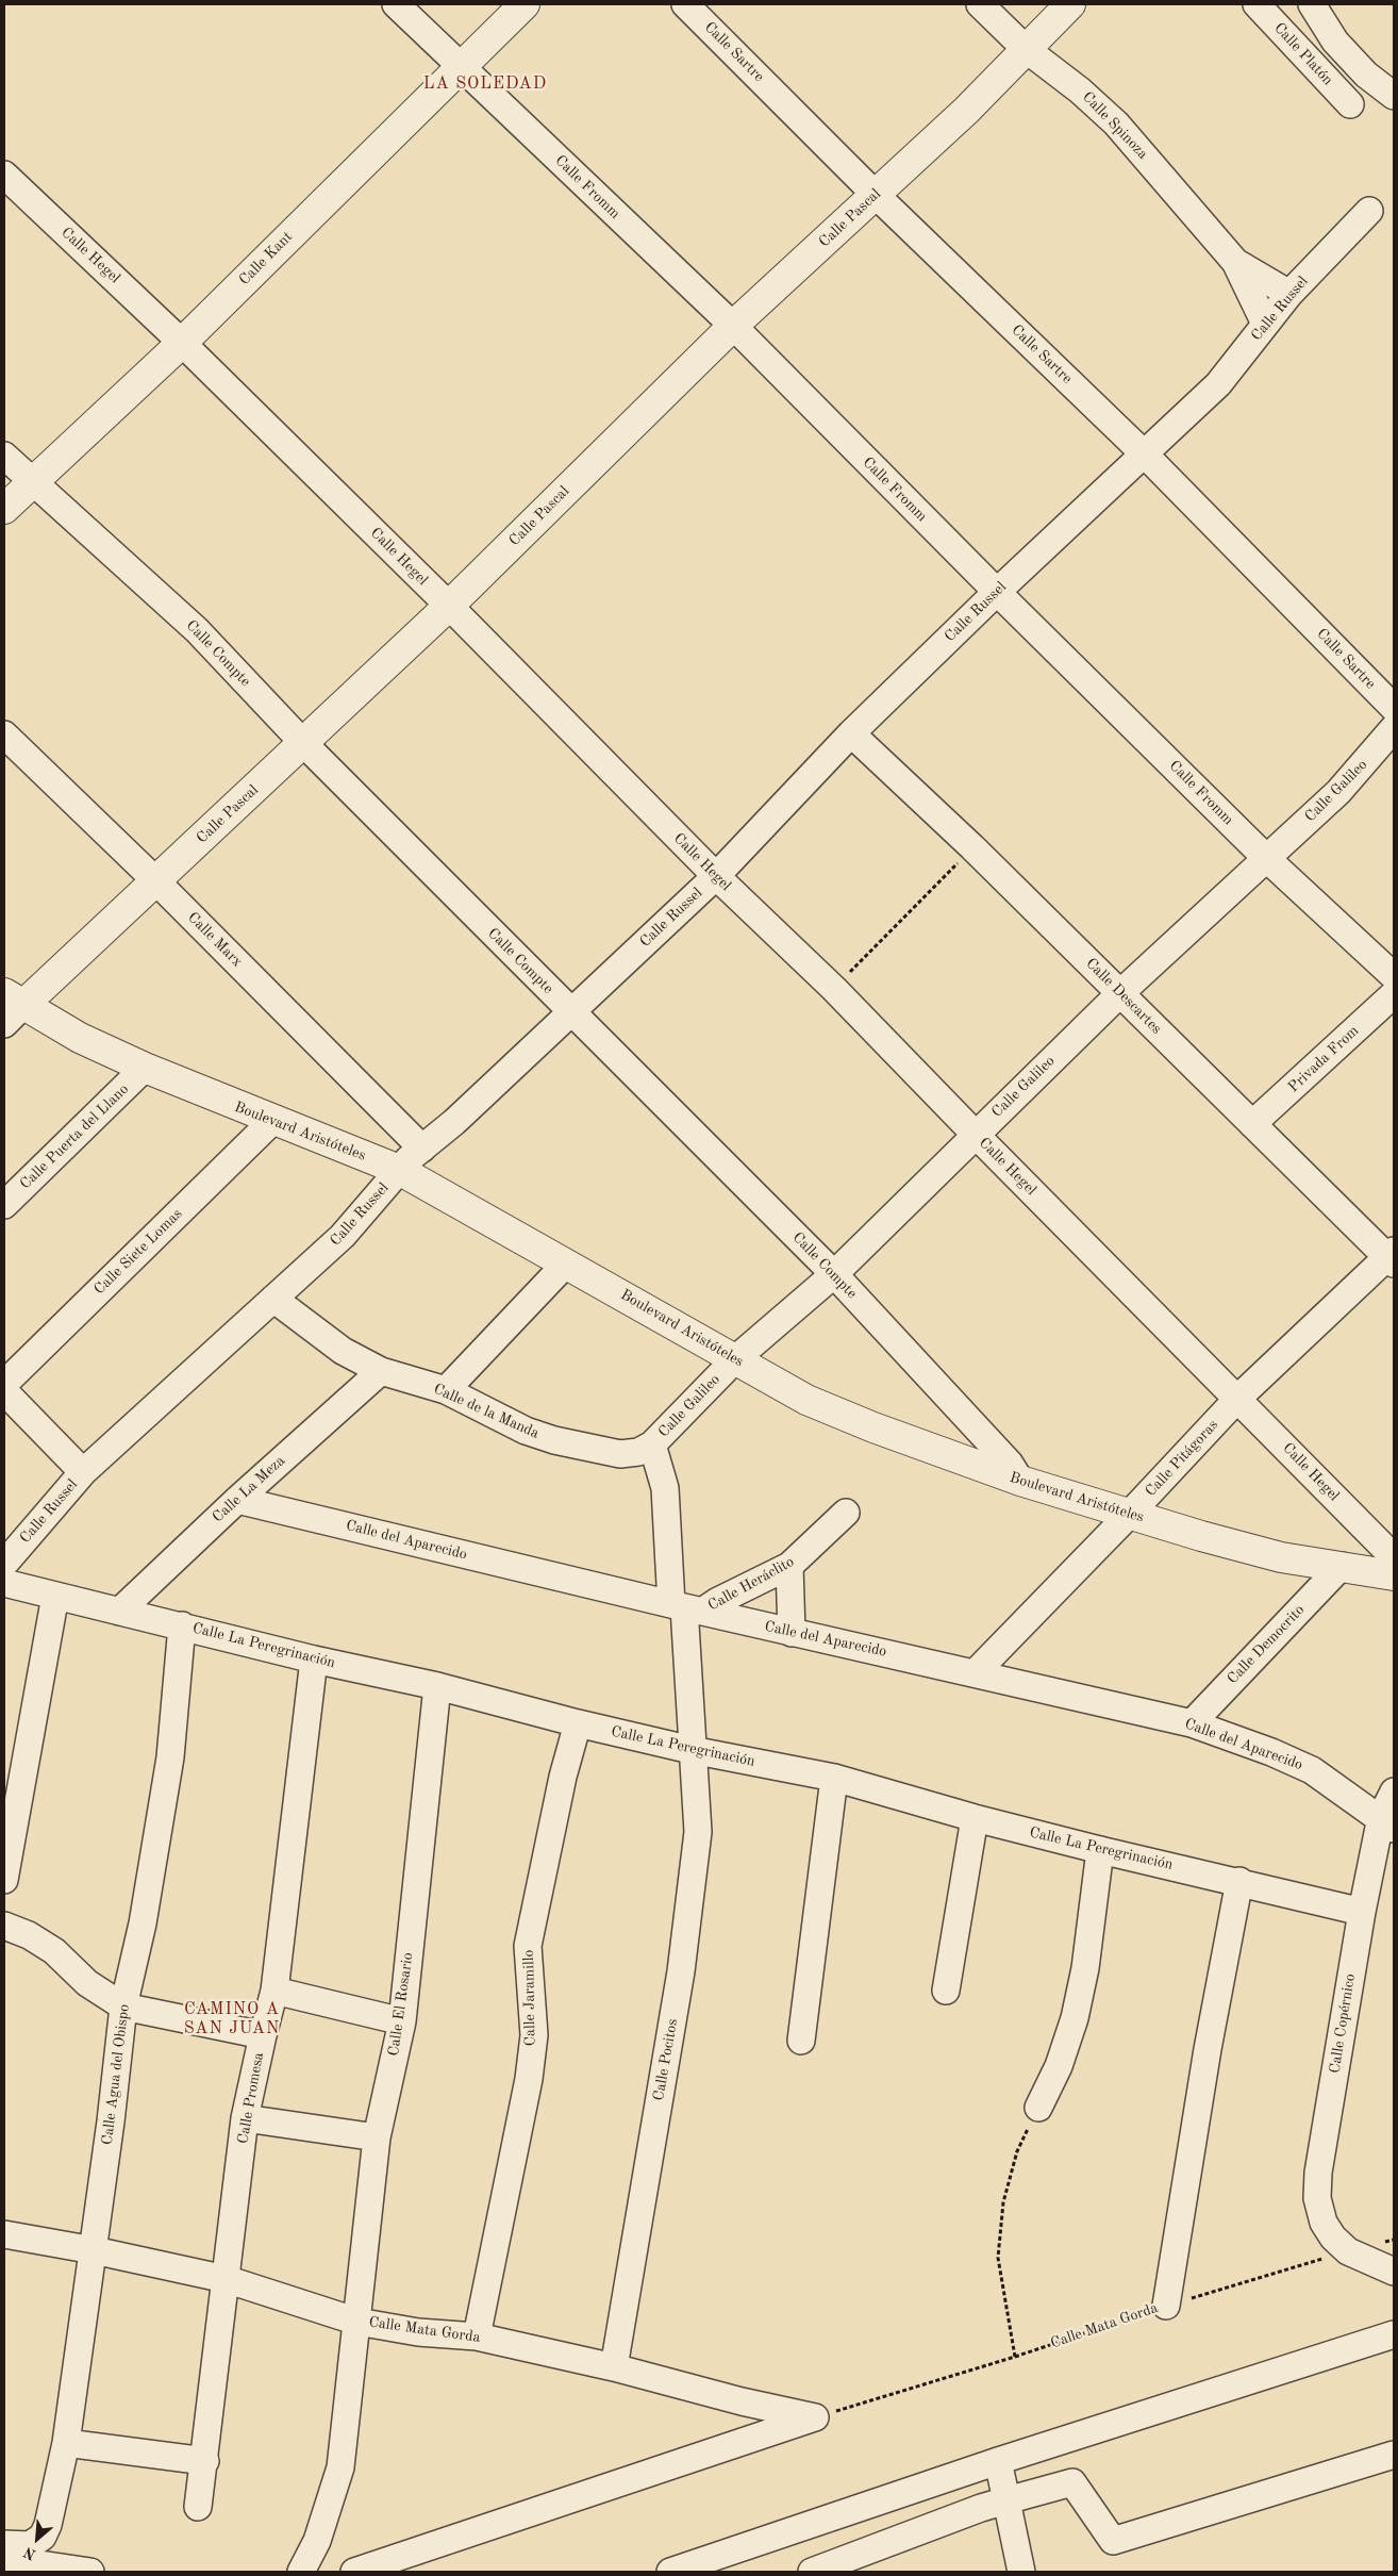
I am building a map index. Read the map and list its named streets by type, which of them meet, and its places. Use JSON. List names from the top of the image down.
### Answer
{
  "streets": {
    "street": [
      "Calle Sartre",
      "Calle Platón",
      "Calle Spinoza",
      "Calle Fromm",
      "Calle Pascal",
      "Calle Hegel",
      "Calle Kant",
      "Calle Russel",
      "Calle Compte",
      "Calle Galileo",
      "Calle Marx",
      "Calle Descartes",
      "Privada From",
      "Boulevard Aristóteles",
      "Calle Puerta del Llano",
      "Calle Siete Lomas",
      "Calle de la Manda",
      "Calle Pitágoras",
      "Calle La Meza",
      "Calle del Aparecido",
      "Calle Heráclito",
      "Calle Democrito",
      "Calle La Peregrinación",
      "Calle Jaramillo",
      "Calle El Rosario",
      "Calle Copérnico",
      "Calle Pocitos",
      "Calle Agua del Obispo",
      "Calle Promesa",
      "Calle Mata Gorda"
    ]
  },
  "crossings": [
    ["Calle Sartre", "Calle Pascal"],
    ["Calle Sartre", "Calle Russel"],
    ["Calle Spinoza", "Calle Pascal"],
    ["Calle Spinoza", "Calle Russel"],
    ["Calle Fromm", "Calle Pascal"],
    ["Calle Fromm", "Calle Kant"],
    ["Calle Fromm", "Calle Russel"],
    ["Calle Fromm", "Calle Galileo"],
    ["Calle Pascal", "Calle Hegel"],
    ["Calle Pascal", "Calle Compte"],
    ["Calle Pascal", "Calle Marx"],
    ["Calle Pascal", "Boulevard Aristóteles"],
    ["Calle Hegel", "Calle Kant"],
    ["Calle Hegel", "Calle Russel"],
    ["Calle Hegel", "Calle Galileo"],
    ["Calle Hegel", "Calle Pitágoras"],
    ["Calle Kant", "Calle Compte"],
    ["Calle Russel", "Calle Compte"],
    ["Calle Russel", "Calle Marx"],
    ["Calle Russel", "Calle Descartes"],
    ["Calle Russel", "Boulevard Aristóteles"],
    ["Calle Russel", "Calle de la Manda"],
    ["Calle Compte", "Calle Galileo"],
    ["Calle Compte", "Boulevard Aristóteles"],
    ["Calle Galileo", "Calle Descartes"],
    ["Calle Galileo", "Boulevard Aristóteles"],
    ["Calle Galileo", "Calle de la Manda"],
    ["Calle Descartes", "Privada From"],
    ["Calle Descartes", "Calle Pitágoras"],
    ["Boulevard Aristóteles", "Calle Puerta del Llano"],
    ["Boulevard Aristóteles", "Calle Siete Lomas"],
    ["Boulevard Aristóteles", "Calle Pitágoras"],
    ["Boulevard Aristóteles", "Calle Democrito"],
    ["Calle de la Manda", "Calle La Meza"],
    ["Calle Pitágoras", "Calle del Aparecido"],
    ["Calle La Meza", "Calle del Aparecido"],
    ["Calle La Meza", "Calle La Peregrinación"],
    ["Calle del Aparecido", "Calle Heráclito"],
    ["Calle del Aparecido", "Calle Democrito"],
    ["Calle del Aparecido", "Calle Copérnico"],
    ["Calle La Peregrinación", "Calle Jaramillo"],
    ["Calle La Peregrinación", "Calle El Rosario"],
    ["Calle La Peregrinación", "Calle Copérnico"],
    ["Calle La Peregrinación", "Calle Pocitos"],
    ["Calle La Peregrinación", "Calle Agua del Obispo"],
    ["Calle La Peregrinación", "Calle Promesa"],
    ["Calle Jaramillo", "Calle Mata Gorda"],
    ["Calle El Rosario", "Calle Mata Gorda"],
    ["Calle Copérnico", "Calle Mata Gorda"],
    ["Calle Pocitos", "Calle Mata Gorda"],
    ["Calle Agua del Obispo", "Calle Mata Gorda"],
    ["Calle Promesa", "Calle Mata Gorda"]
  ],
  "districts": ["LA SOLEDAD", "CAMINO A SAN JUAN"],
  "north": "bottom left"
}
